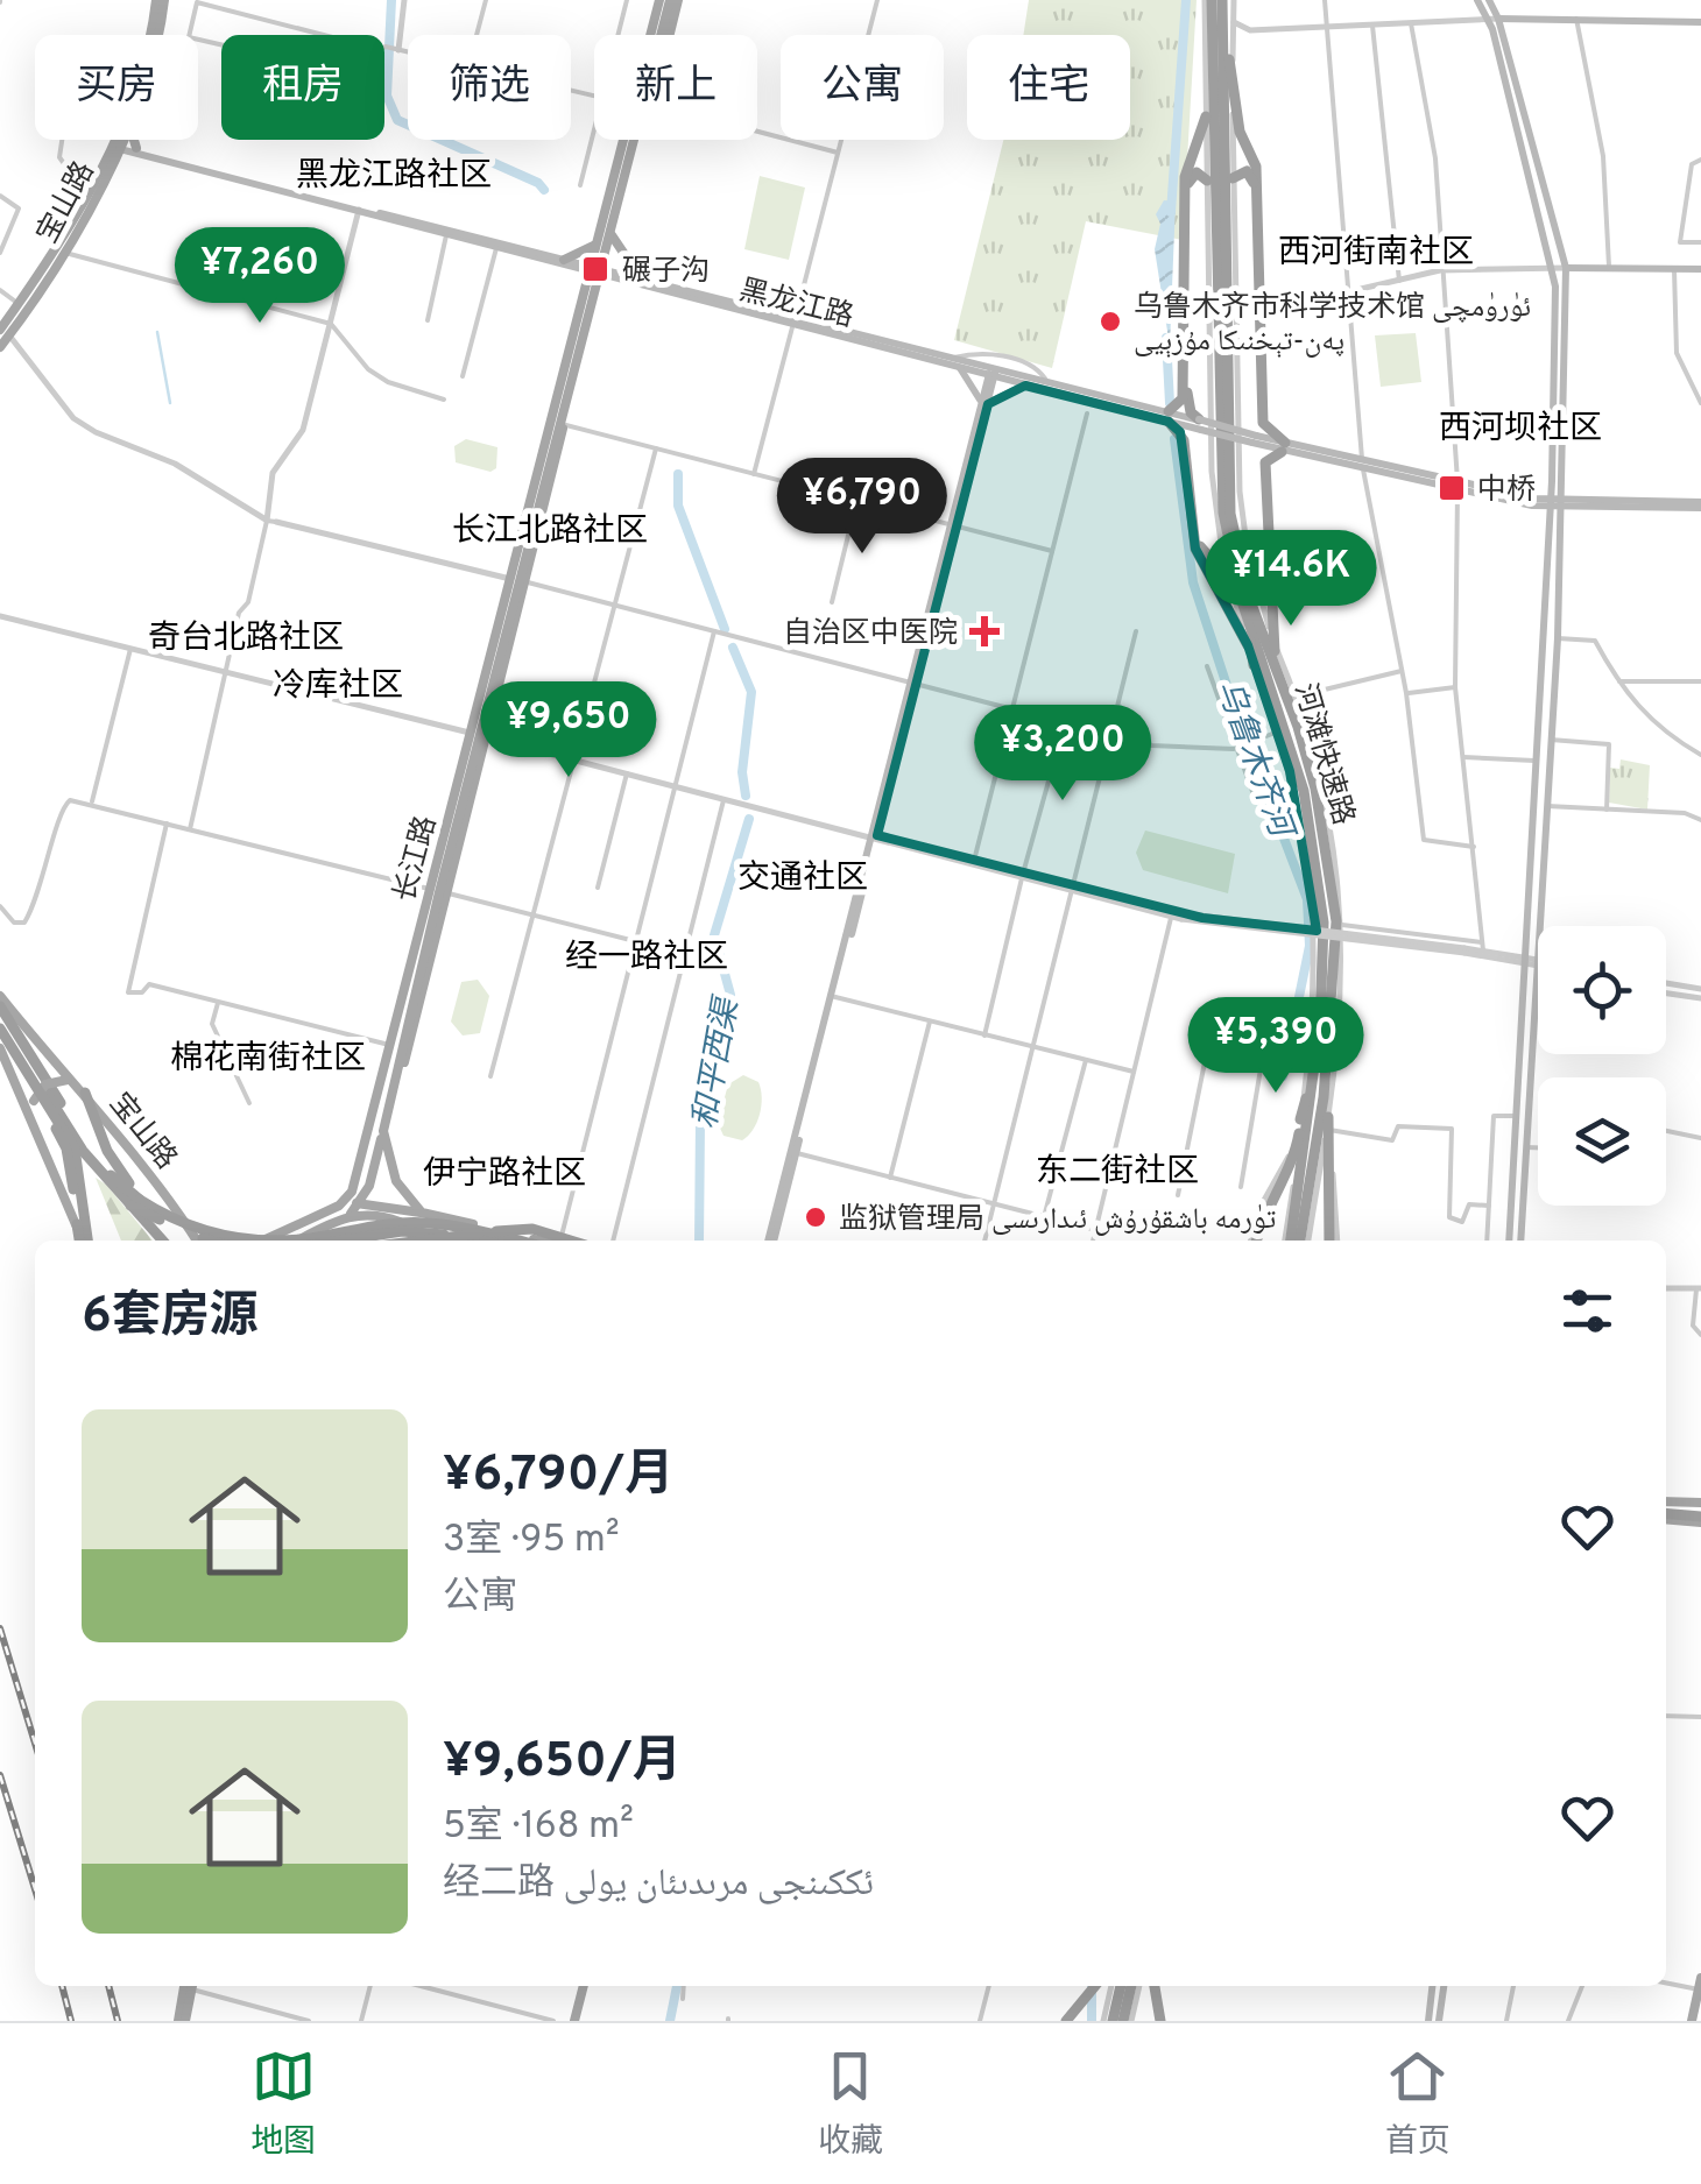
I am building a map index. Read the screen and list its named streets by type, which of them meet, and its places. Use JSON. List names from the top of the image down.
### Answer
{
  "streets": {
    "highway": ["河滩快速路"],
    "main road": ["宝山路", "黑龙江路", "长江路"]
  },
  "crossings": [
    ["宝山路", "黑龙江路"],
    ["黑龙江路", "长江路"]
  ],
  "districts": [
    "黑龙江路社区",
    "西河街南社区",
    "西河坝社区",
    "长江北路社区",
    "奇台北路社区",
    "冷库社区",
    "交通社区",
    "经一路社区",
    "棉花南街社区",
    "东二街社区",
    "伊宁路社区"
  ],
  "water": ["乌鲁木齐河", "和平西渠"],
  "places": {
    "transit": ["碾子沟", "中桥"],
    "other": ["乌鲁木齐市科学技术馆 ئۈرۈمچى پەن-تېخنىكا مۇزېيى", "监狱管理局 تۈرمە باشقۇرۇش ئىدارىسى"],
    "health": ["自治区中医院"]
  },
  "page": {
    "chip": [
      "买房",
      "租房",
      "筛选",
      "新上",
      "公寓",
      "住宅"
    ],
    "price": [
      "¥7,260",
      "¥6,790",
      "¥14.6K",
      "¥9,650",
      "¥3,200",
      "¥5,390"
    ],
    "heading": "6套房源",
    "list": [
      {
        "name": "¥6,790/月",
        "note": "3室 · 95 m² · 公寓"
      },
      {
        "name": "¥9,650/月",
        "note": "5室 · 168 m² · 经二路 ئككىنجى مرىدىئان يولى"
      }
    ],
    "tabs": ["地图", "收藏", "首页"]
  }
}
